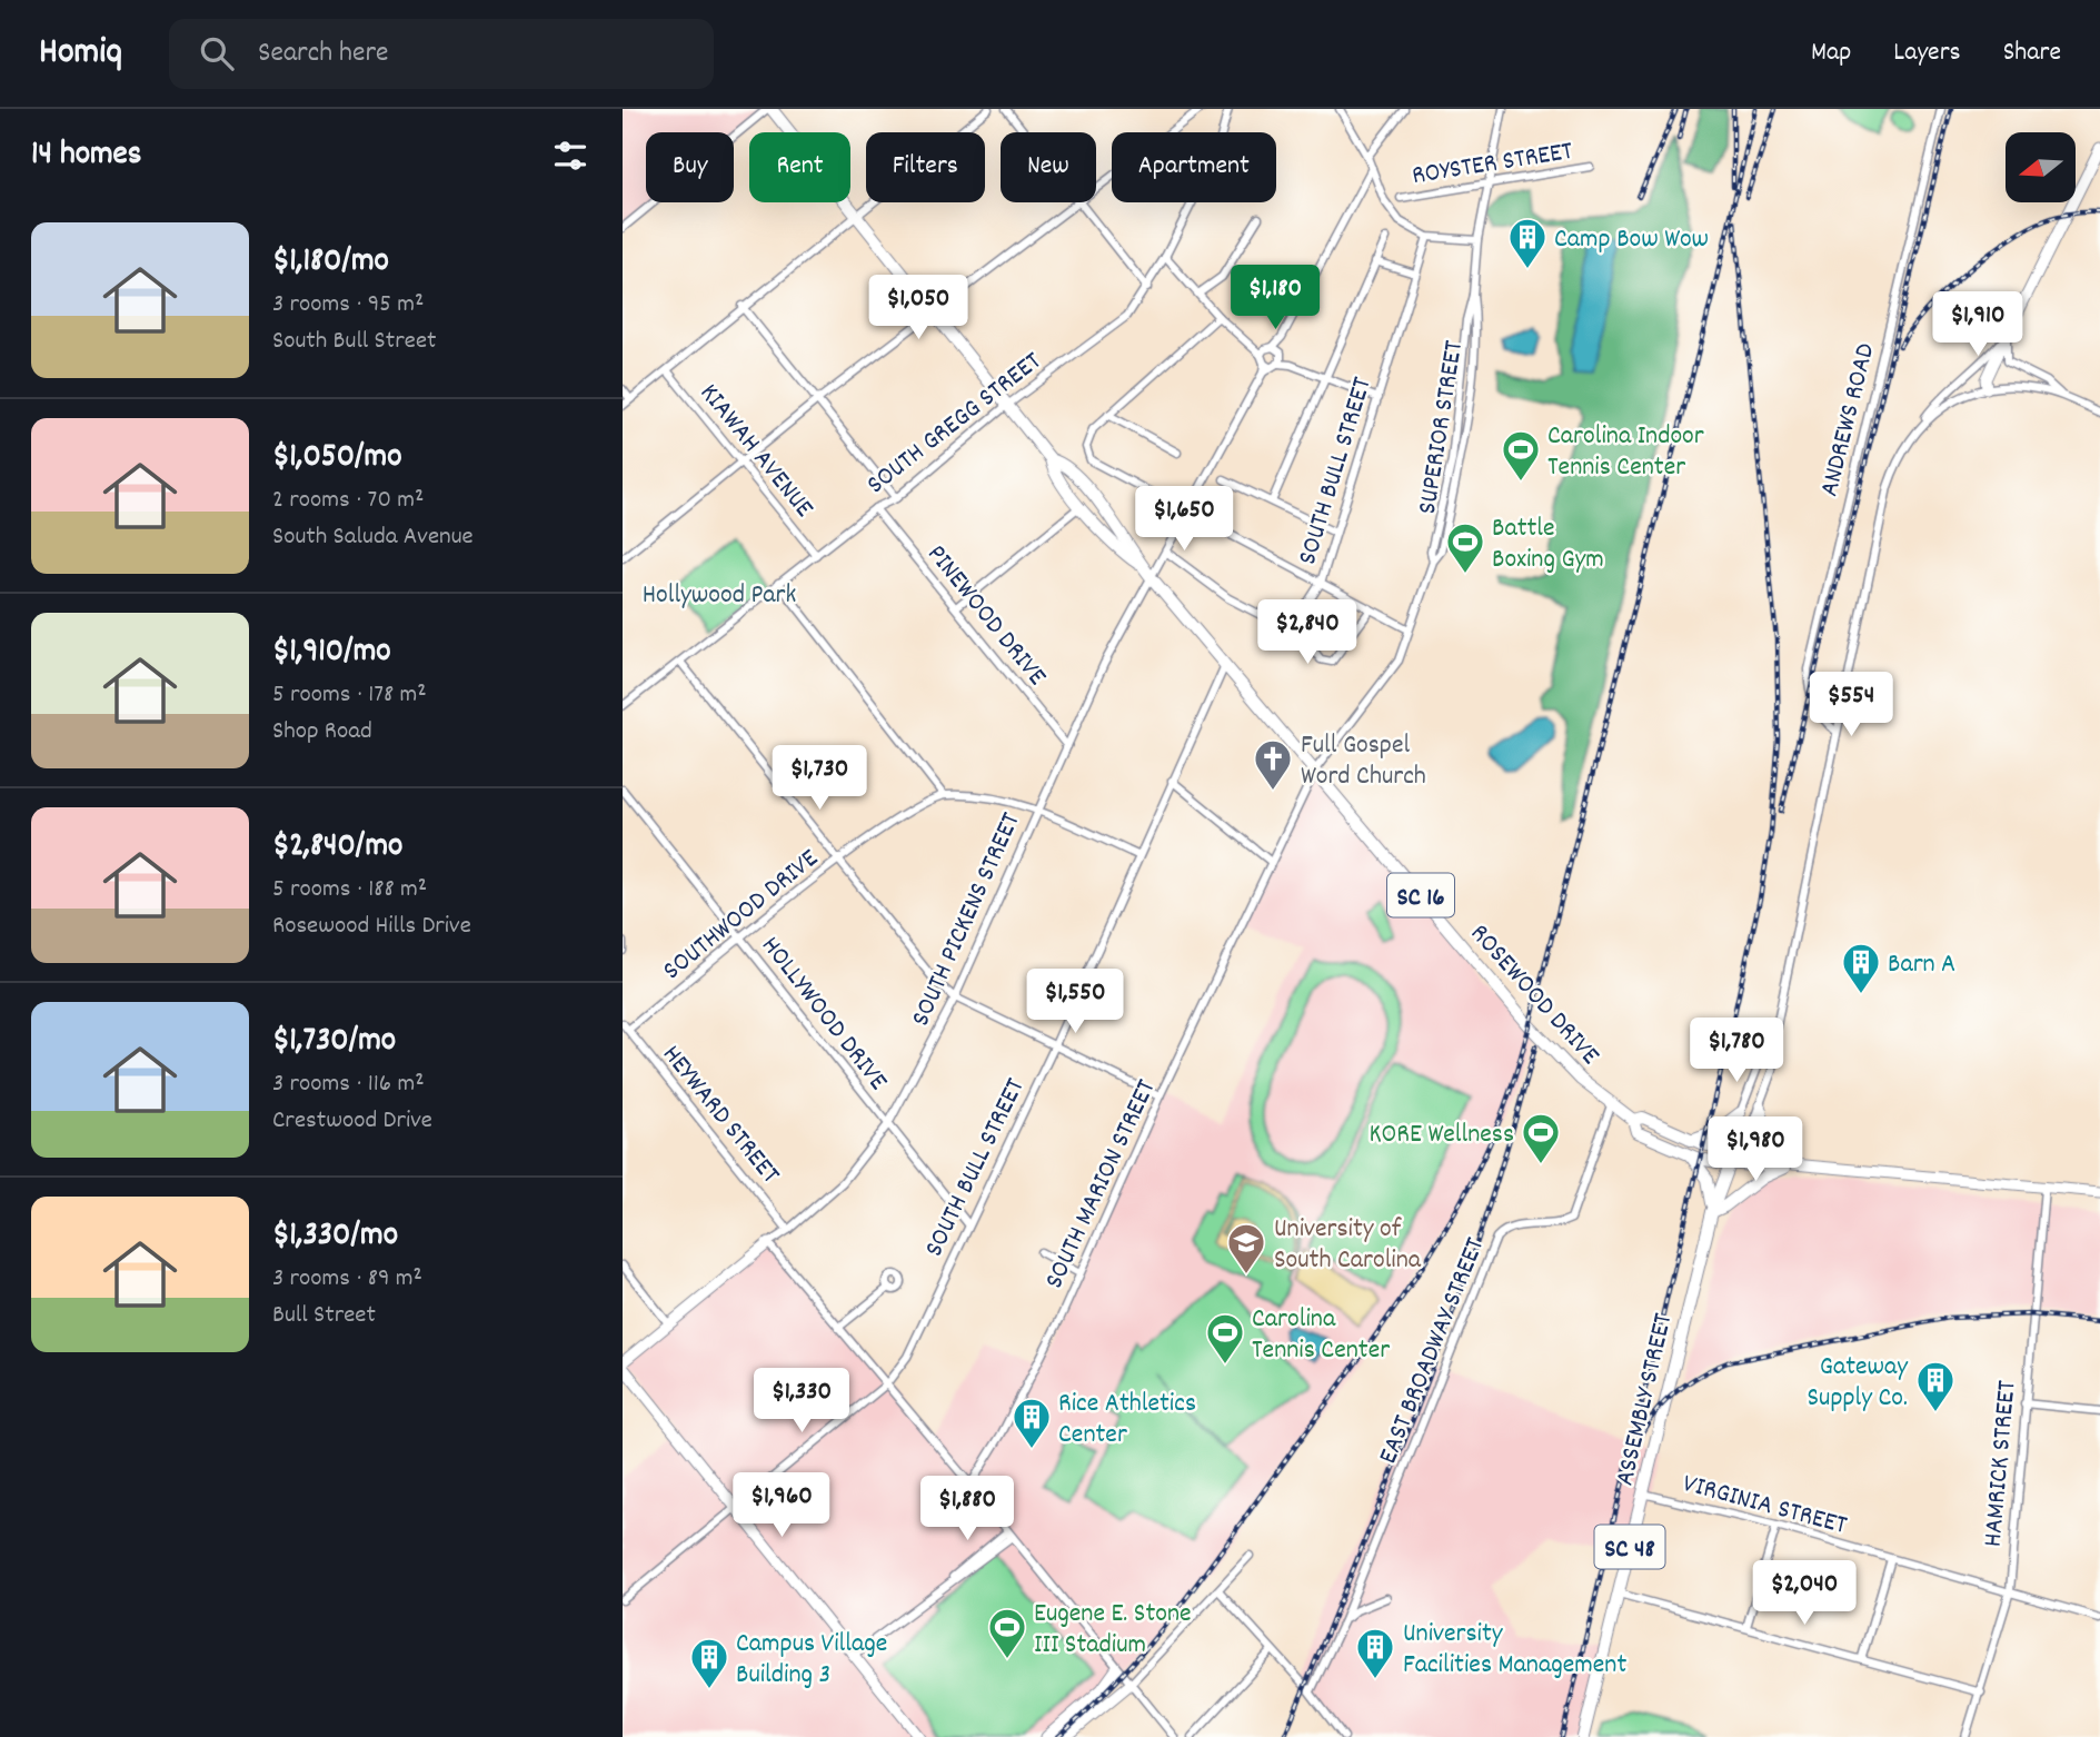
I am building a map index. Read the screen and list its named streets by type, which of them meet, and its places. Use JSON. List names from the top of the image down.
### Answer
{
  "streets": {
    "main road": [
      "SC 16",
      "ROSEWOOD DRIVE",
      "ASSEMBLY STREET",
      "SC 48"
    ],
    "street": [
      "ROYSTER STREET",
      "ANDREWS ROAD",
      "SOUTH GREGG STREET",
      "SUPERIOR STREET",
      "KIAWAH AVENUE",
      "SOUTH BULL STREET",
      "PINEWOOD DRIVE",
      "SOUTHWOOD DRIVE",
      "SOUTH PICKENS STREET",
      "HOLLYWOOD DRIVE",
      "HEYWARD STREET",
      "SOUTH MARION STREET",
      "EAST BROADWAY STREET",
      "HAMRICK STREET",
      "VIRGINIA STREET"
    ]
  },
  "crossings": [
    ["ROYSTER STREET", "SUPERIOR STREET"],
    ["SOUTH GREGG STREET", "KIAWAH AVENUE"],
    ["SOUTH GREGG STREET", "PINEWOOD DRIVE"],
    ["SOUTH GREGG STREET", "ROSEWOOD DRIVE"],
    ["SUPERIOR STREET", "ROSEWOOD DRIVE"],
    ["SUPERIOR STREET", "SOUTH MARION STREET"],
    ["SOUTH BULL STREET", "SOUTHWOOD DRIVE"],
    ["SOUTH BULL STREET", "ROSEWOOD DRIVE"],
    ["SOUTH BULL STREET", "HOLLYWOOD DRIVE"],
    ["PINEWOOD DRIVE", "SOUTH PICKENS STREET"],
    ["SOUTHWOOD DRIVE", "SOUTH PICKENS STREET"],
    ["SOUTHWOOD DRIVE", "HOLLYWOOD DRIVE"],
    ["SOUTHWOOD DRIVE", "HEYWARD STREET"],
    ["SOUTH PICKENS STREET", "ROSEWOOD DRIVE"],
    ["SOUTH PICKENS STREET", "HOLLYWOOD DRIVE"],
    ["SOUTH PICKENS STREET", "HEYWARD STREET"],
    ["ROSEWOOD DRIVE", "SOUTH MARION STREET"],
    ["ROSEWOOD DRIVE", "EAST BROADWAY STREET"],
    ["ROSEWOOD DRIVE", "ASSEMBLY STREET"],
    ["ROSEWOOD DRIVE", "HAMRICK STREET"],
    ["ASSEMBLY STREET", "VIRGINIA STREET"],
    ["HAMRICK STREET", "VIRGINIA STREET"]
  ],
  "parks": ["Hollywood Park"],
  "places": {
    "building": [
      "Camp Bow Wow",
      "Barn A",
      "Gateway Supply Co.",
      "Rice Athletics Center",
      "University Facilities Management",
      "Campus Village Building 3"
    ],
    "sports": [
      "Carolina Indoor Tennis Center",
      "Battle Boxing Gym",
      "KORE Wellness",
      "Carolina Tennis Center",
      "Eugene E. Stone III Stadium"
    ],
    "church": ["Full Gospel Word Church"],
    "school or university": ["University of South Carolina"]
  },
  "north": "left",
  "page": {
    "header": "Homiq",
    "search": "Search here",
    "nav": ["Map", "Layers", "Share"],
    "heading": "14 homes",
    "chip": [
      "Buy",
      "Rent",
      "Filters",
      "New",
      "Apartment"
    ],
    "list": [
      {
        "name": "$1,180/mo",
        "note": "3 rooms · 95 m² · South Bull Street"
      },
      {
        "name": "$1,050/mo",
        "note": "2 rooms · 70 m² · South Saluda Avenue"
      },
      {
        "name": "$1,910/mo",
        "note": "5 rooms · 178 m² · Shop Road"
      },
      {
        "name": "$2,840/mo",
        "note": "5 rooms · 188 m² · Rosewood Hills Drive"
      },
      {
        "name": "$1,730/mo",
        "note": "3 rooms · 116 m² · Crestwood Drive"
      },
      {
        "name": "$1,330/mo",
        "note": "3 rooms · 89 m² · Bull Street"
      }
    ],
    "price": [
      "$1,180",
      "$1,050",
      "$1,910",
      "$1,650",
      "$2,840",
      "$554",
      "$1,730",
      "$1,550",
      "$1,780",
      "$1,980",
      "$1,330",
      "$1,960",
      "$1,880",
      "$2,040"
    ]
  }
}
